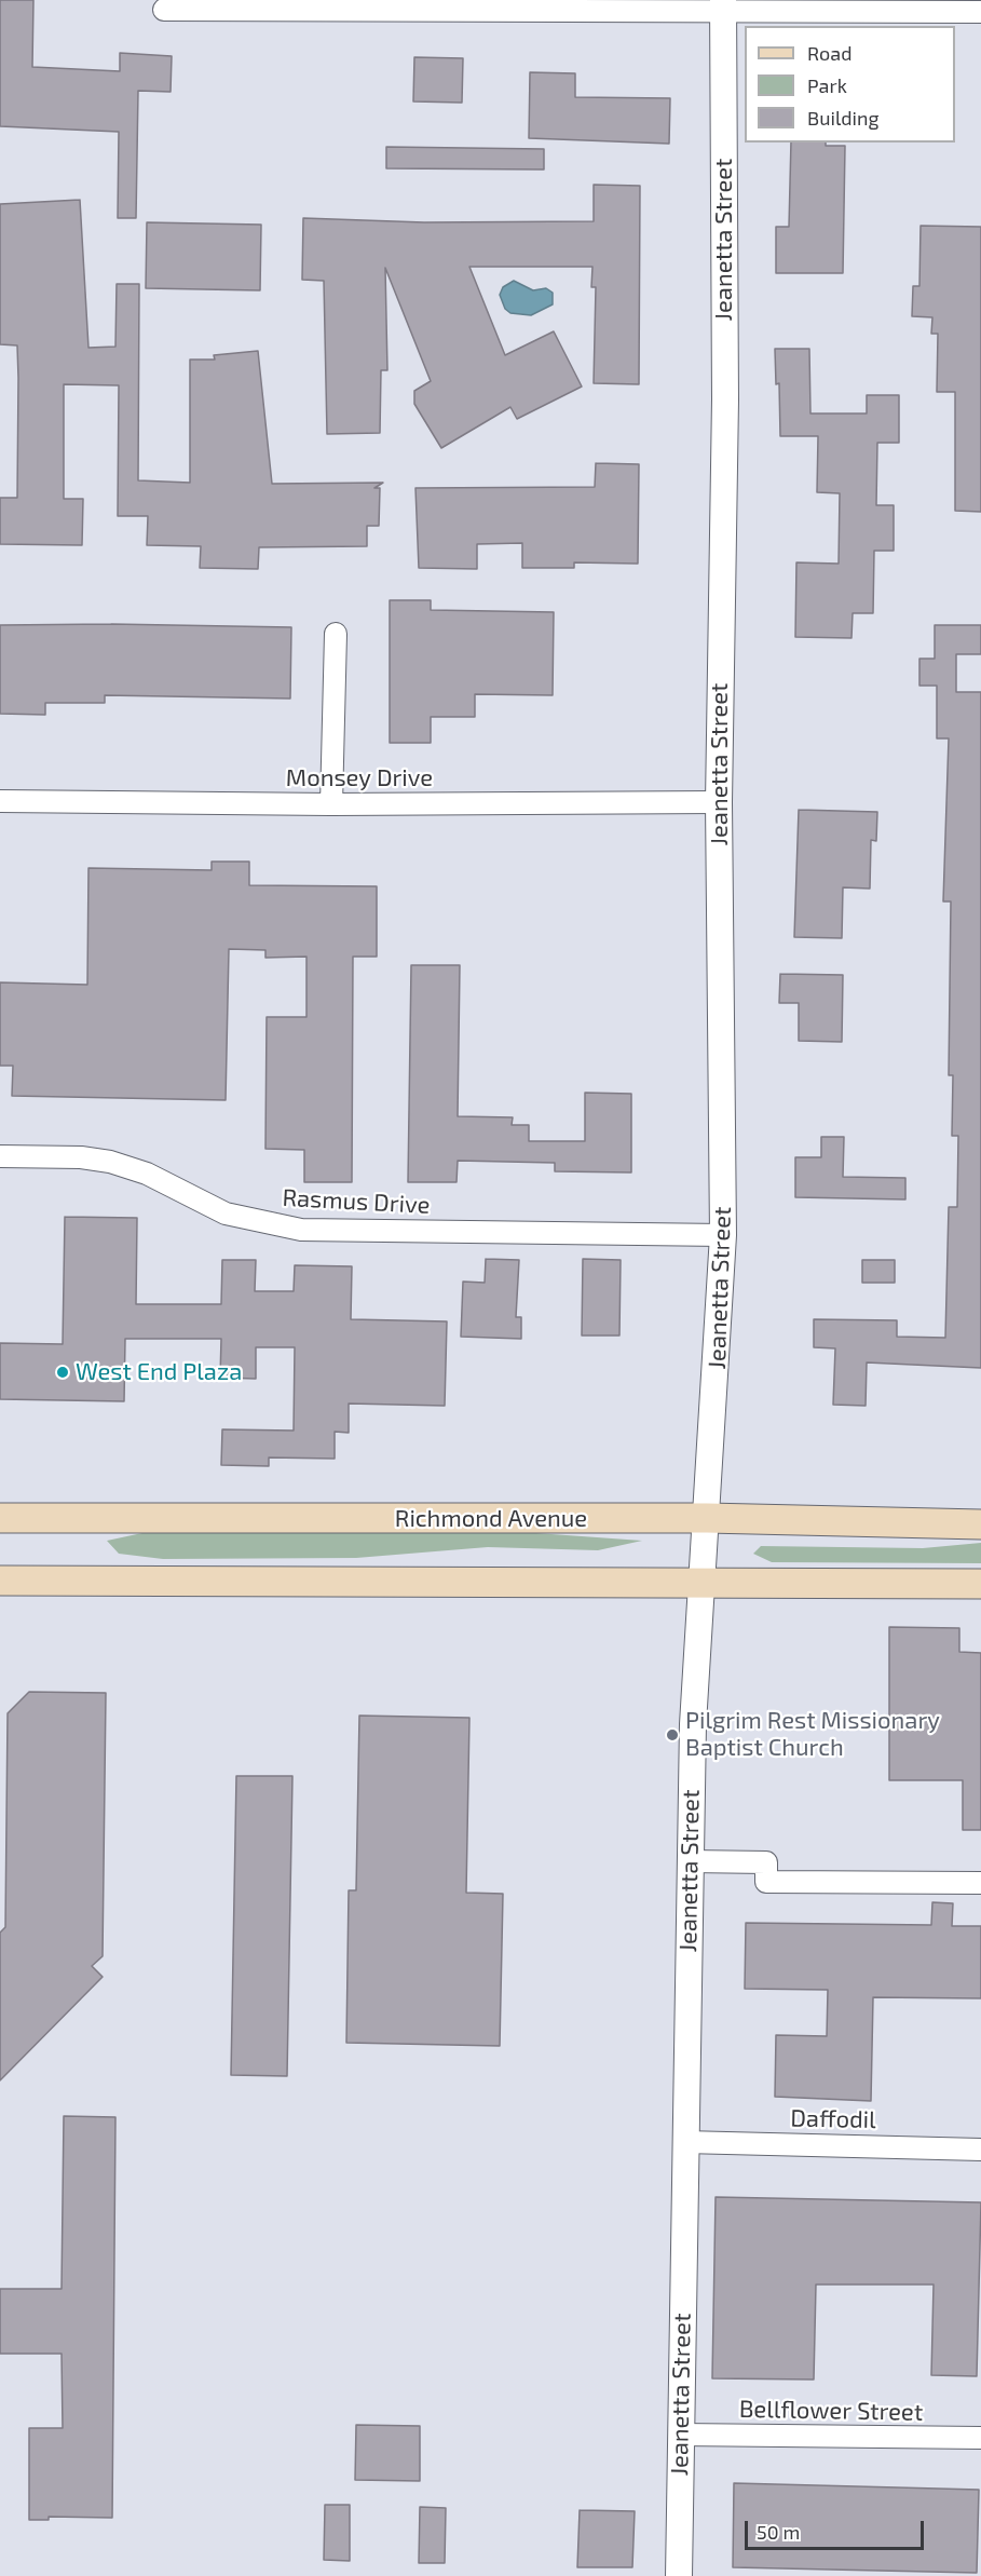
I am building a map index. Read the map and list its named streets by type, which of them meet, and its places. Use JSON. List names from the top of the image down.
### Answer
{
  "streets": {
    "main road": ["Richmond Avenue"],
    "street": [
      "Jeanetta Street",
      "Monsey Drive",
      "Rasmus Drive",
      "Daffodil",
      "Bellflower Street"
    ]
  },
  "crossings": [
    ["Jeanetta Street", "Monsey Drive"],
    ["Jeanetta Street", "Rasmus Drive"],
    ["Jeanetta Street", "Richmond Avenue"],
    ["Jeanetta Street", "Daffodil"],
    ["Jeanetta Street", "Bellflower Street"]
  ],
  "places": ["West End Plaza", "Pilgrim Rest Missionary Baptist Church"],
  "legend": ["Road", "Park", "Building"],
  "scale_bar": "50 m"
}
